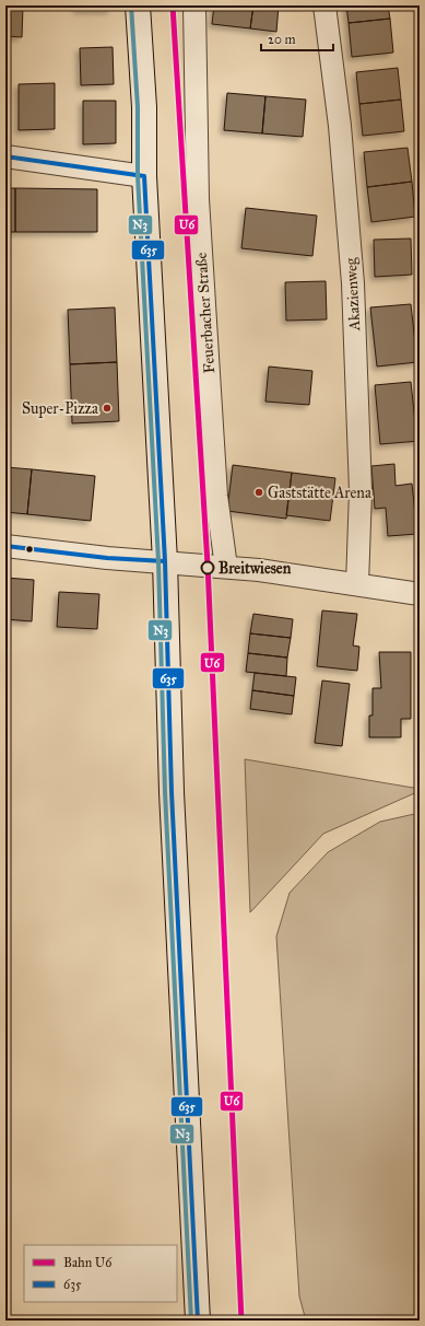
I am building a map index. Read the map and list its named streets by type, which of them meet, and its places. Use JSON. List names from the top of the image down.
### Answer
{
  "streets": {
    "street": ["Akazienweg", "Feuerbacher Straße"]
  },
  "places": ["Super-Pizza", "Gaststätte Arena", "Breitwiesen"],
  "lines": ["rail line U6", "transit line N3", "transit line 635"],
  "legend": ["Bahn U6", "635"],
  "scale_bar": "20 m"
}
